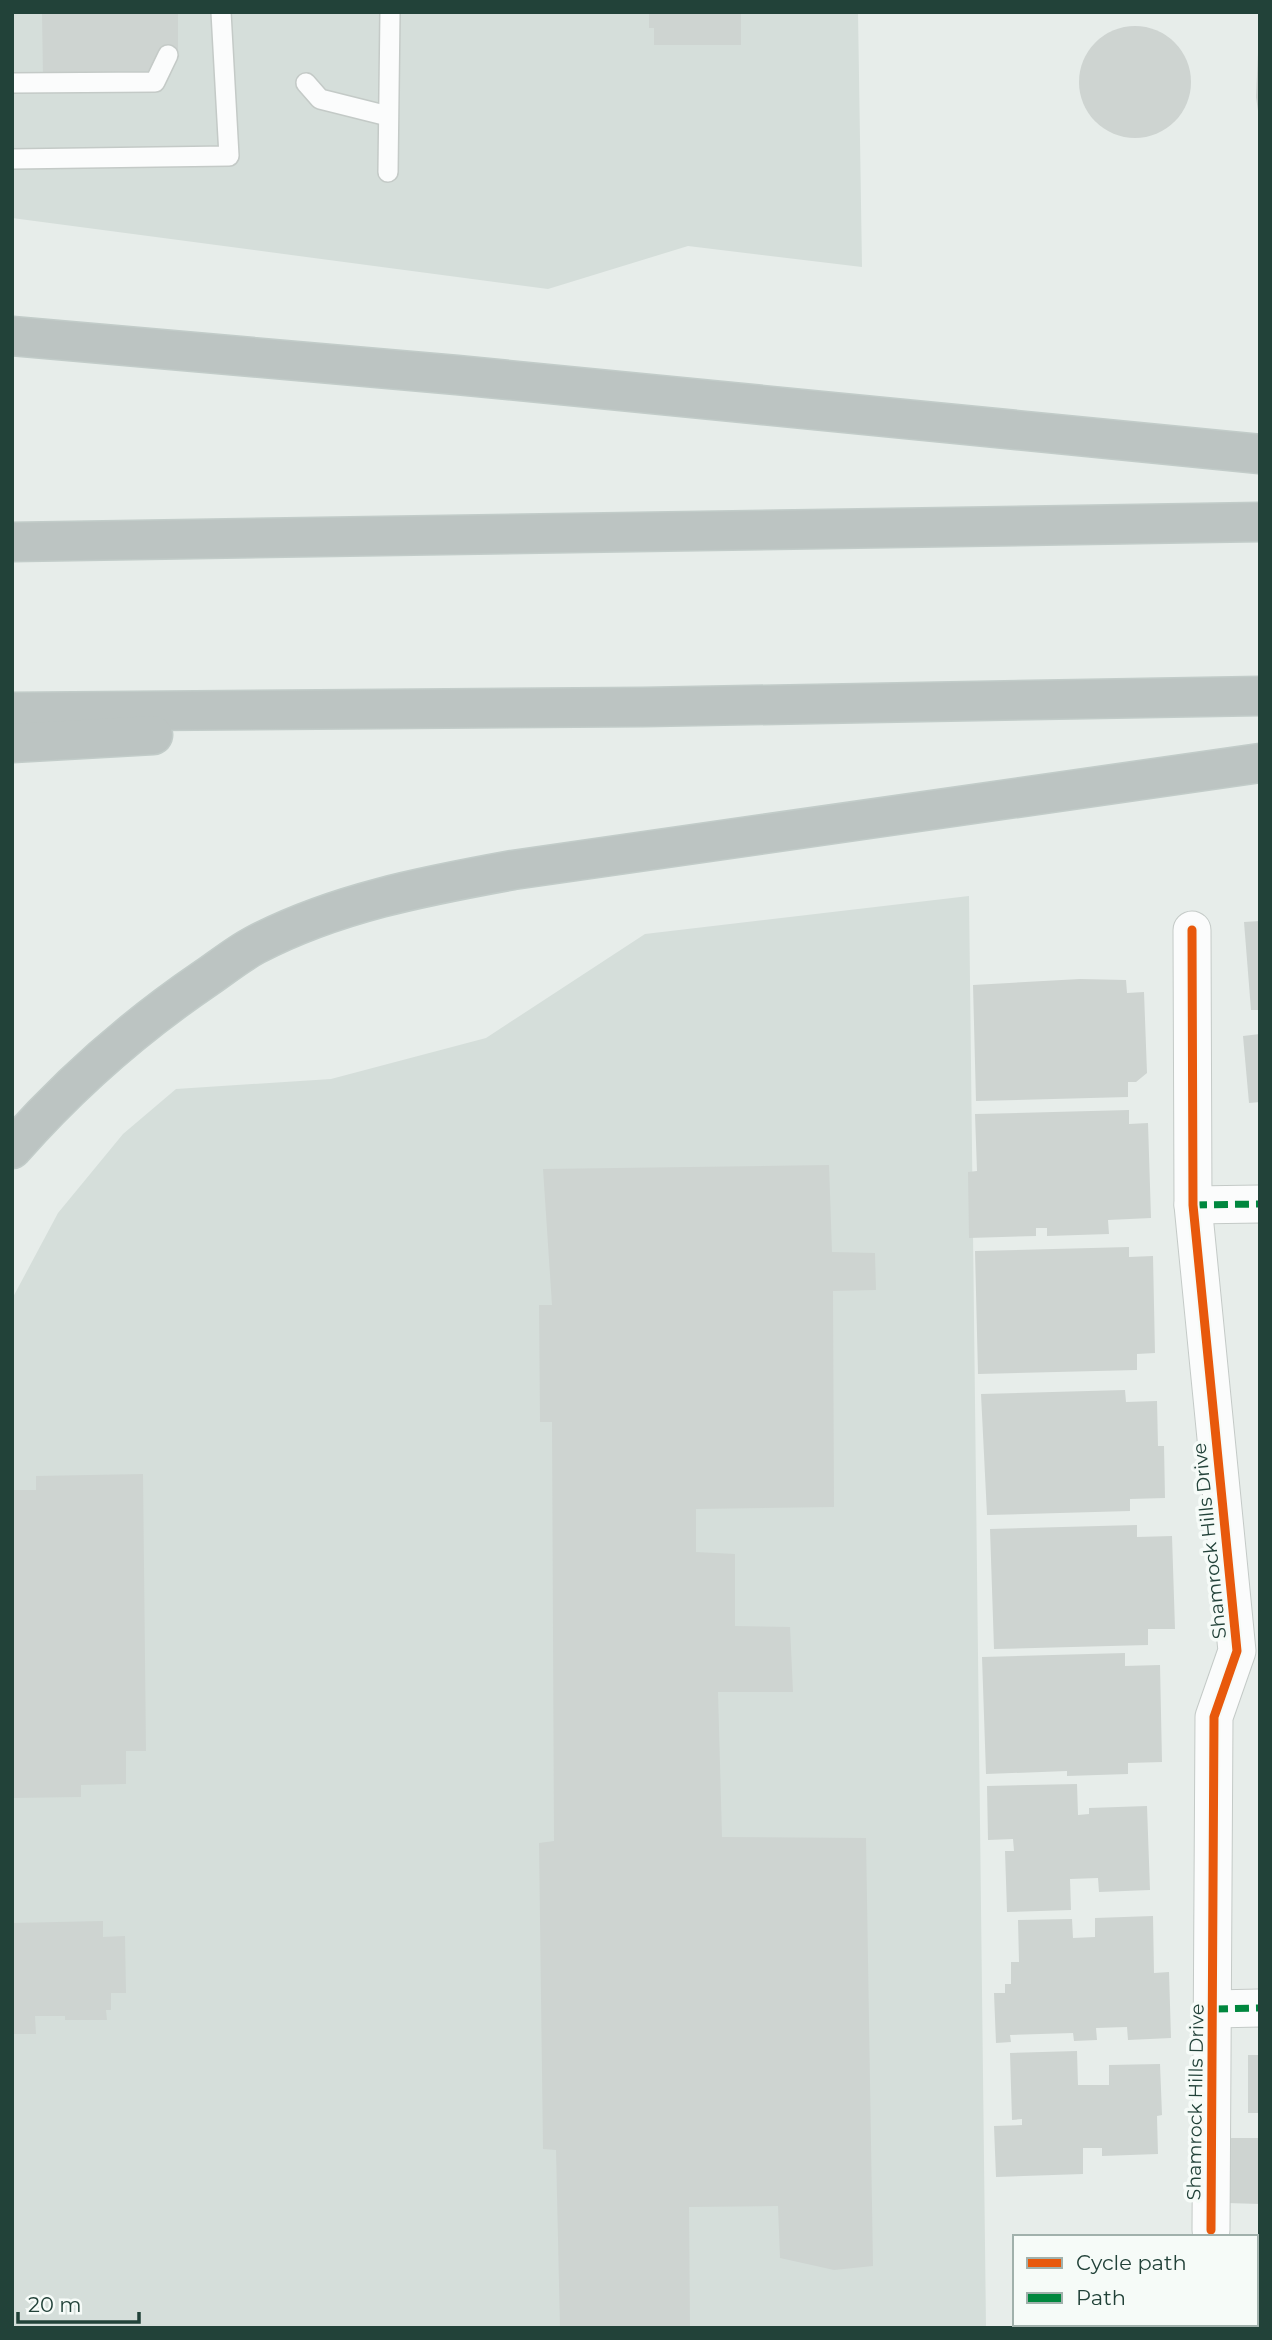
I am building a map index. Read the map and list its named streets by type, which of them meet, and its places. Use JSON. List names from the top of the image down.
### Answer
{
  "streets": {
    "street": ["Shamrock Hills Drive"]
  },
  "legend": ["Cycle path", "Path"],
  "scale_bar": "20 m"
}
